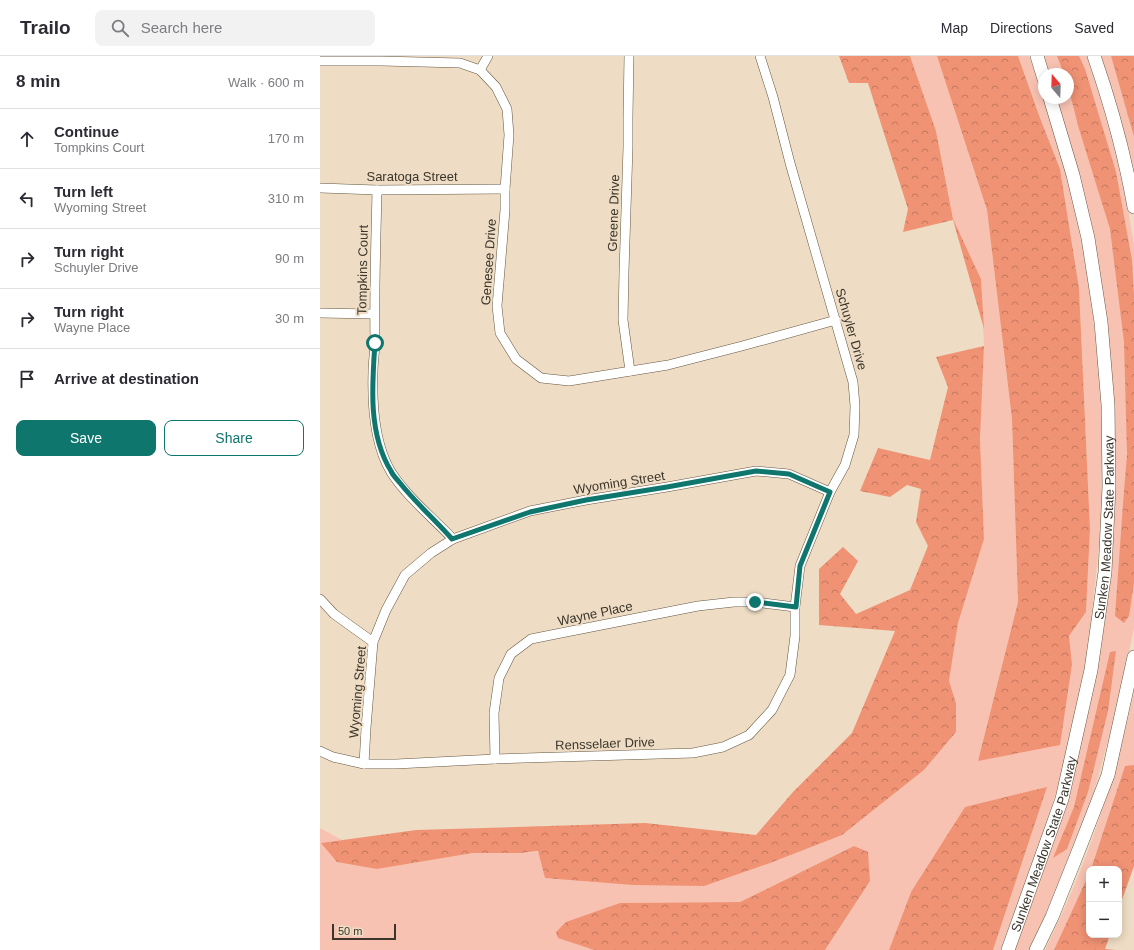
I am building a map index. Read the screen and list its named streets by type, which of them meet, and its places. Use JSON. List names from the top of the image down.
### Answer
{
  "streets": {
    "highway": ["Sunken Meadow State Parkway"],
    "street": [
      "Saratoga Street",
      "Greene Drive",
      "Genesee Drive",
      "Tompkins Court",
      "Schuyler Drive",
      "Wyoming Street",
      "Wayne Place",
      "Rensselaer Drive"
    ]
  },
  "crossings": [
    ["Saratoga Street", "Genesee Drive"],
    ["Saratoga Street", "Tompkins Court"],
    ["Greene Drive", "Genesee Drive"],
    ["Genesee Drive", "Schuyler Drive"],
    ["Tompkins Court", "Wyoming Street"],
    ["Schuyler Drive", "Wyoming Street"],
    ["Schuyler Drive", "Wayne Place"],
    ["Schuyler Drive", "Rensselaer Drive"],
    ["Wyoming Street", "Rensselaer Drive"],
    ["Wayne Place", "Rensselaer Drive"]
  ],
  "scale_bar": "50 m",
  "north": "top",
  "page": {
    "header": "Trailo",
    "search": "Search here",
    "nav": ["Map", "Directions", "Saved"],
    "heading": ["8 min", "Walk · 600 m"],
    "list": [
      ["Continue", "Tompkins Court", "170 m"],
      ["Turn left", "Wyoming Street", "310 m"],
      ["Turn right", "Schuyler Drive", "90 m"],
      ["Turn right", "Wayne Place", "30 m"],
      "Arrive at destination"
    ],
    "buttons": ["Save", "Share"],
    "map_buttons": ["+", "−"],
    "scale": "50 m"
  }
}
